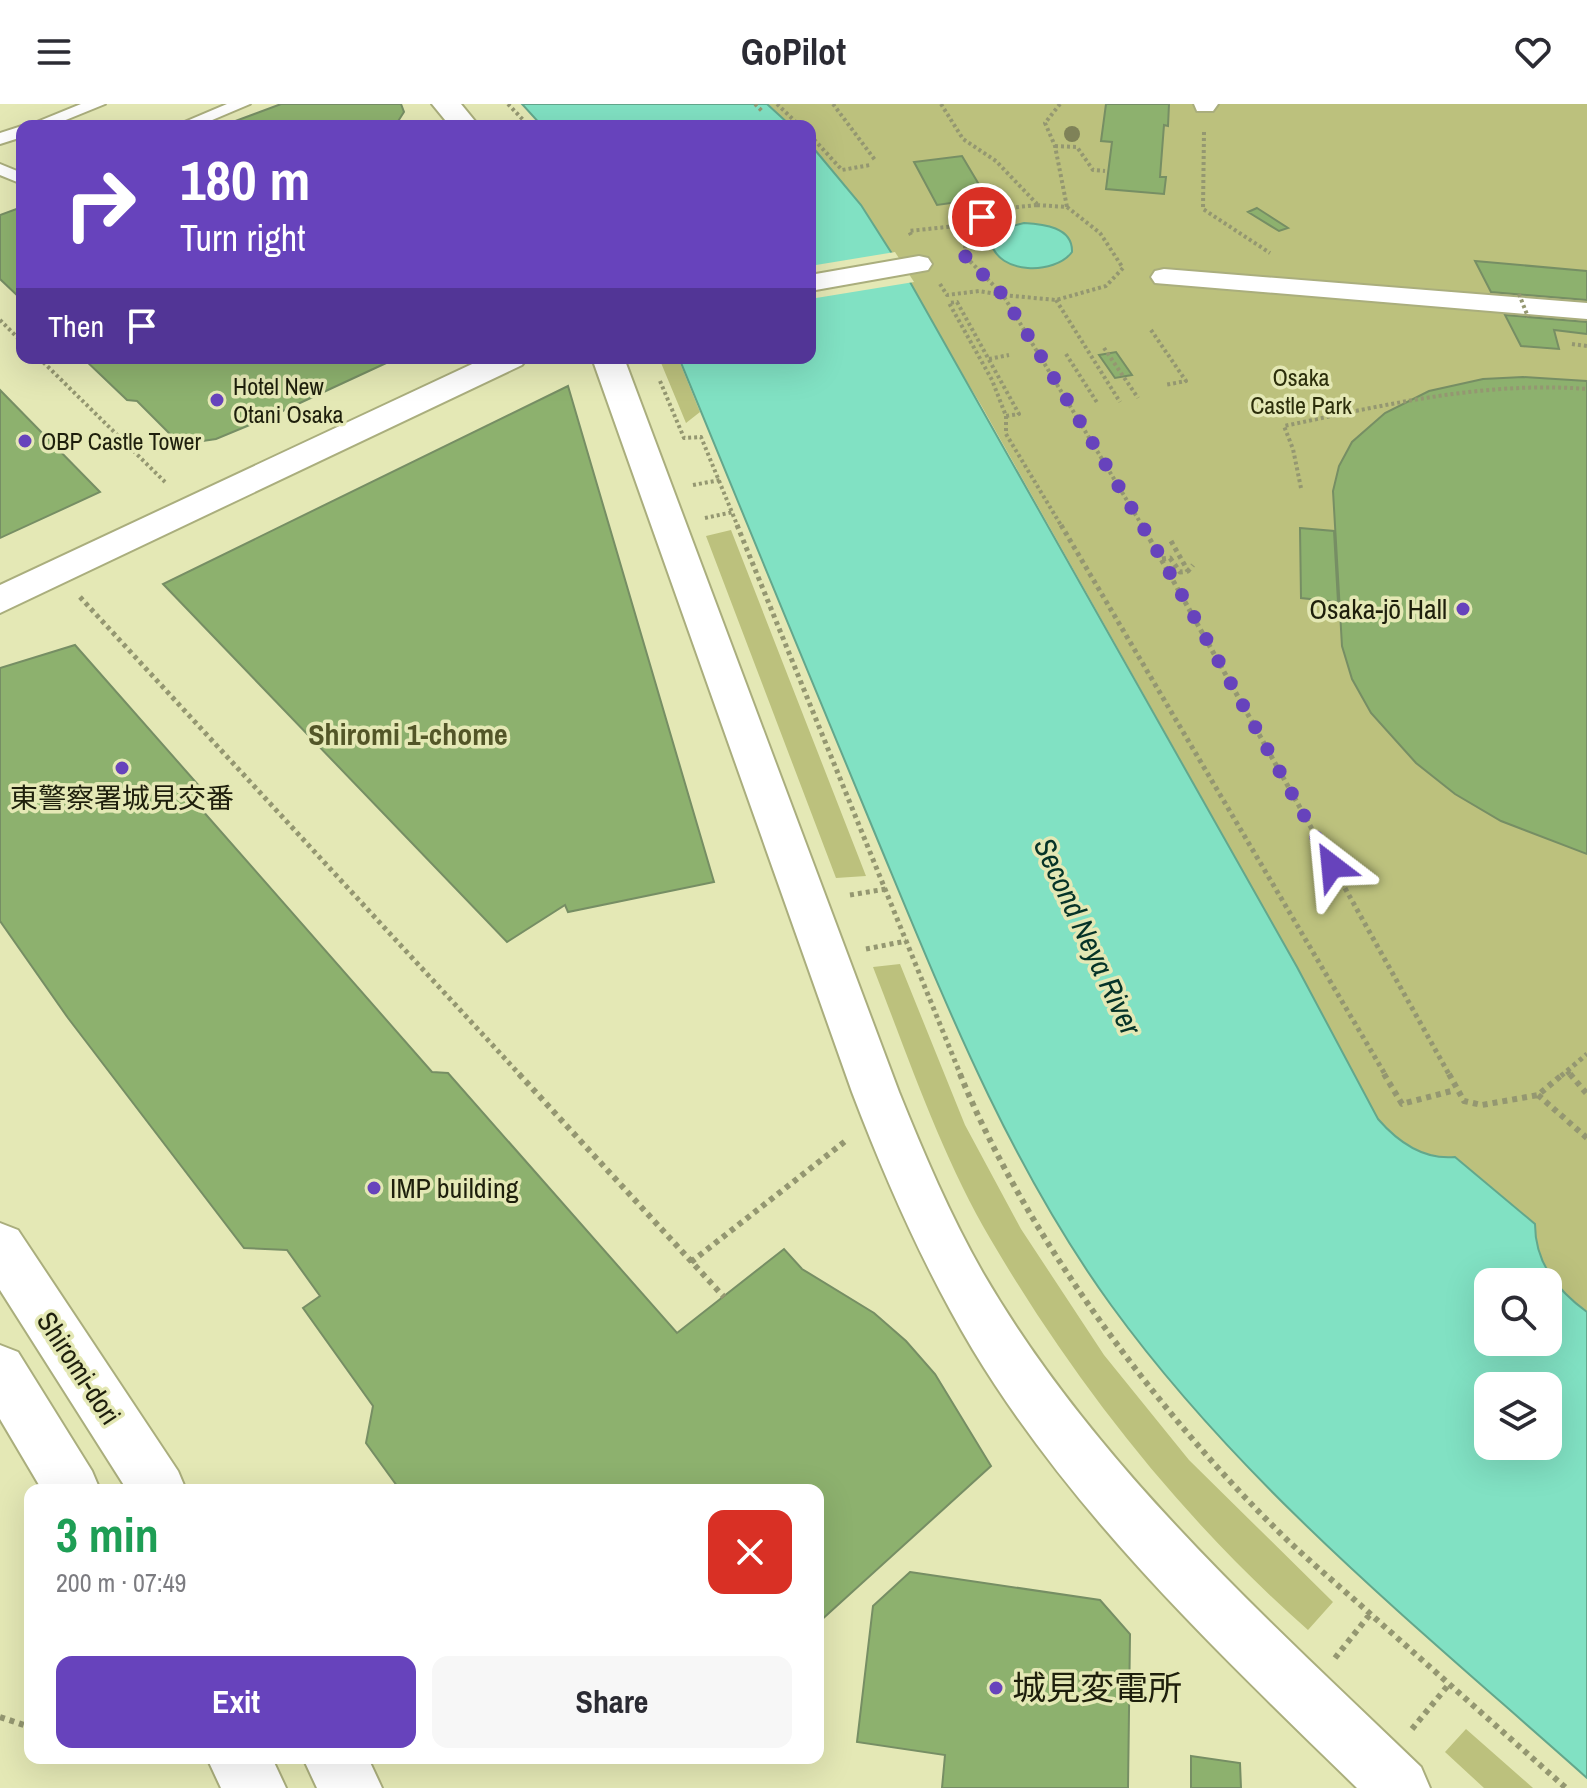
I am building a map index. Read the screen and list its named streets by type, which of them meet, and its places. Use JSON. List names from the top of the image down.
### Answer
{
  "streets": {
    "street": ["Shiromi-dori"]
  },
  "districts": ["Shiromi 1-chome"],
  "water": ["Second Neya River"],
  "parks": ["Osaka Castle Park"],
  "places": [
    "Hotel New Otani Osaka",
    "OBP Castle Tower",
    "Osaka-jō Hall",
    "東警察署城見交番",
    "IMP building",
    "城見変電所"
  ],
  "page": {
    "header": "GoPilot",
    "turn": ["180 m", "Turn right"],
    "then": "Then",
    "heading": ["3 min", "200 m · 07:49"],
    "buttons": ["Exit", "Share"]
  }
}
